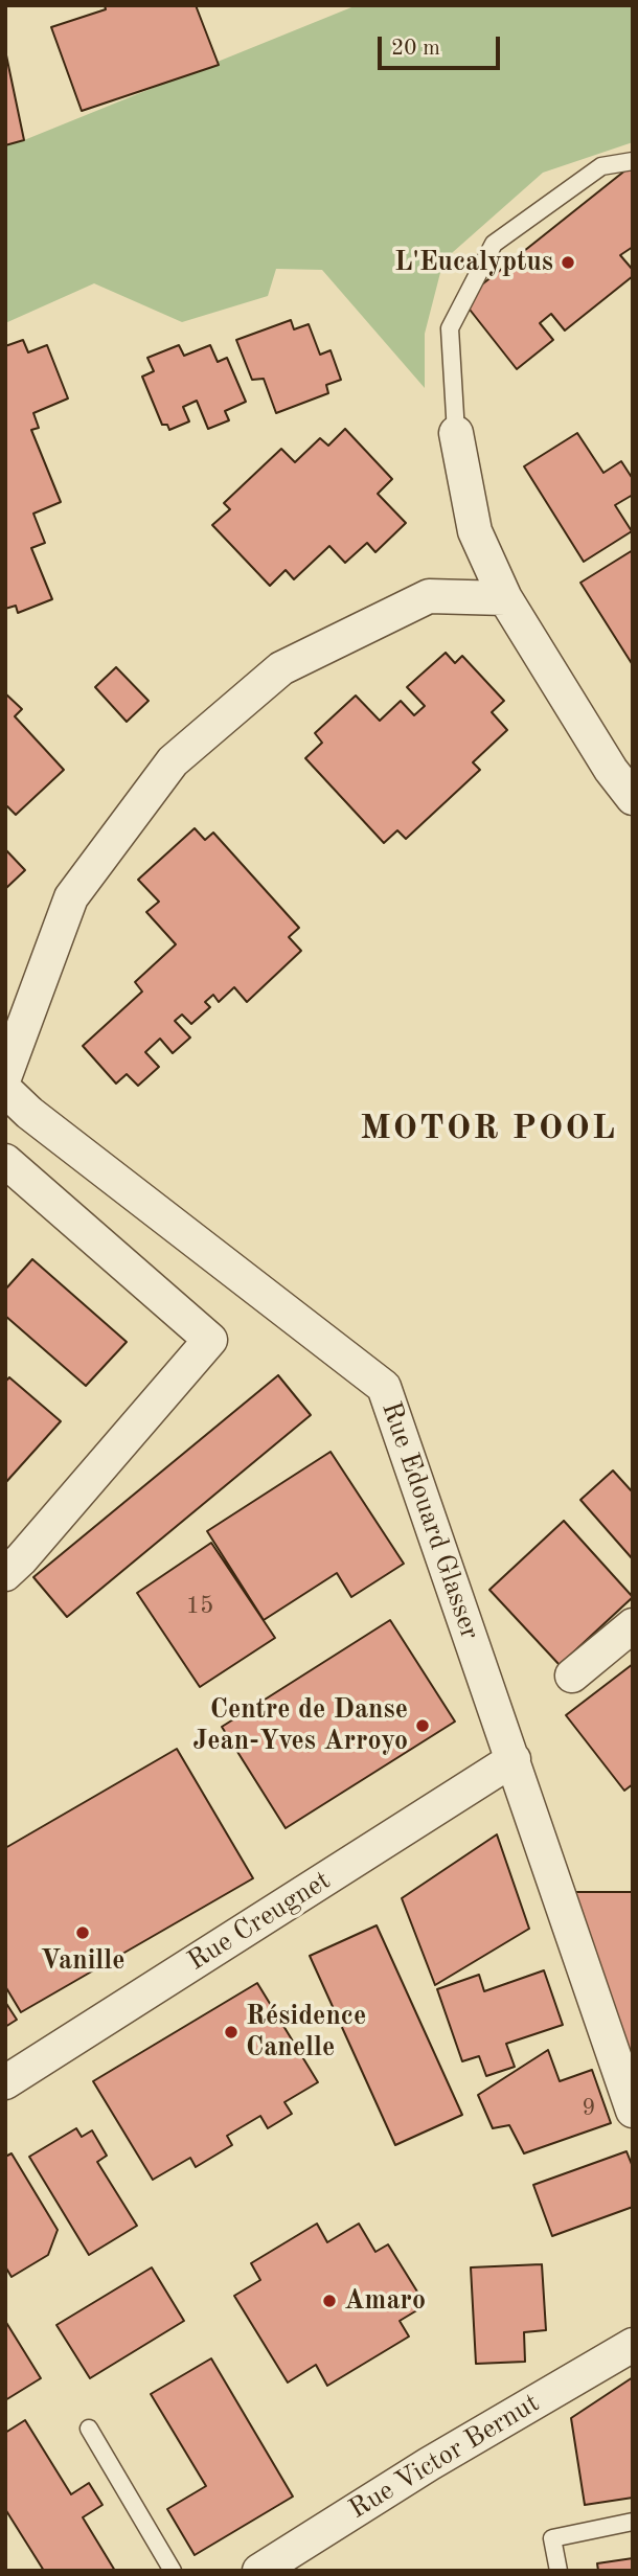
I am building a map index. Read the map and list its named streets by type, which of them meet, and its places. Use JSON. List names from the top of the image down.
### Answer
{
  "streets": {
    "street": ["Rue Edouard Glasser", "Rue Creugnet", "Rue Victor Bernut"]
  },
  "crossings": [
    ["Rue Edouard Glasser", "Rue Creugnet"]
  ],
  "districts": ["MOTOR POOL"],
  "places": [
    "L'Eucalyptus",
    "Centre de Danse Jean-Yves Arroyo",
    "Vanille",
    "Résidence Canelle",
    "Amaro"
  ],
  "house_numbers": ["15", "9"],
  "scale_bar": "20 m"
}
